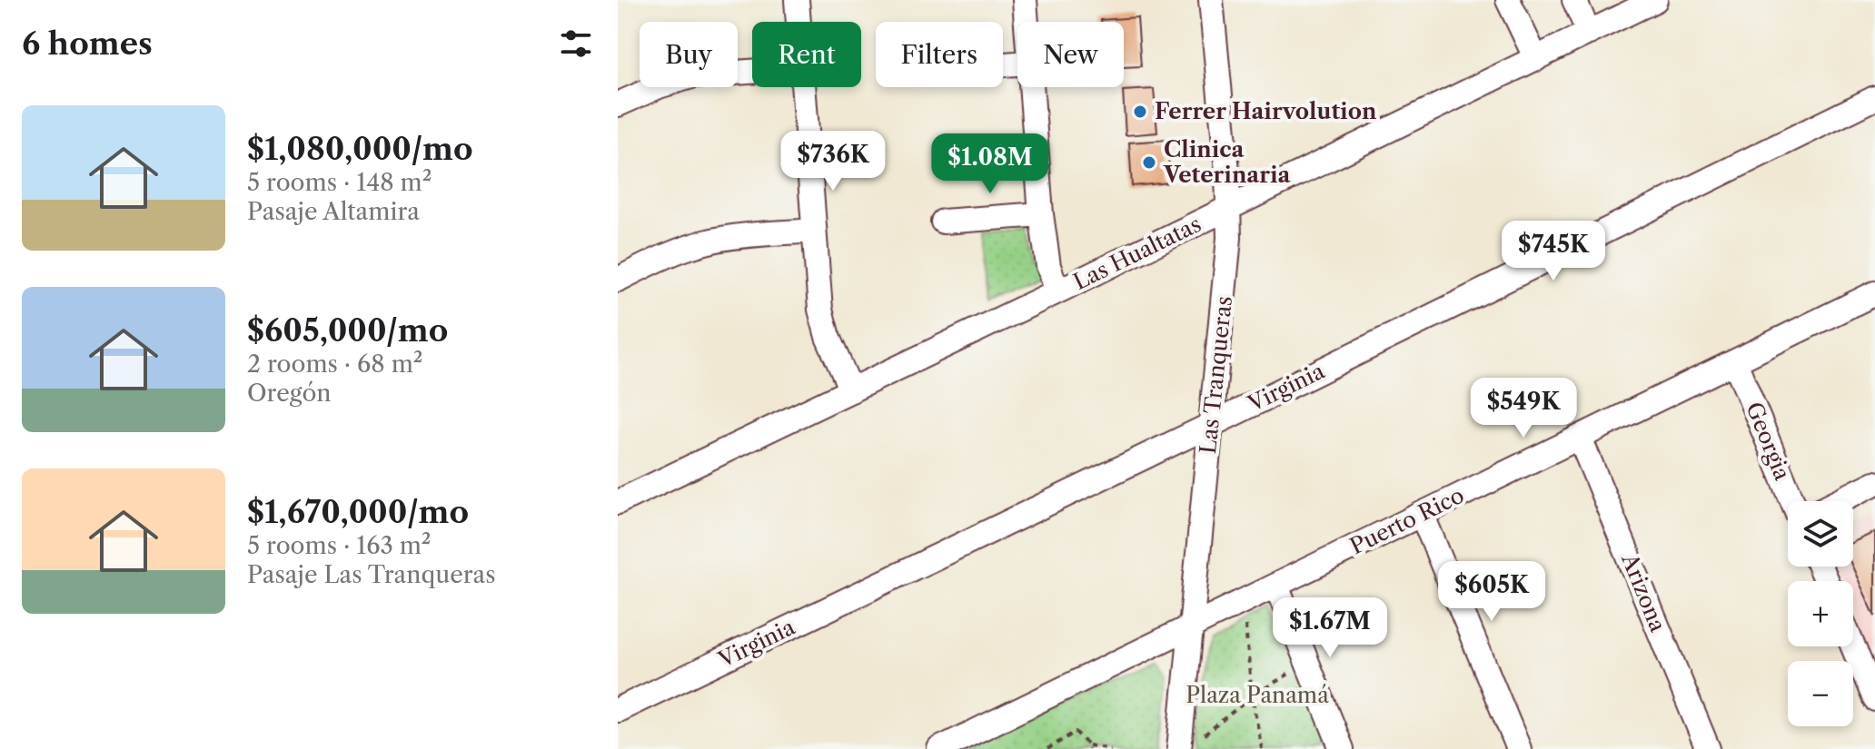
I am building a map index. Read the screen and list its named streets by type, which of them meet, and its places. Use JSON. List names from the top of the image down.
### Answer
{
  "streets": {
    "street": [
      "Las Hualtatas",
      "Las Tranqueras",
      "Virginia",
      "Georgia",
      "Puerto Rico",
      "Arizona"
    ]
  },
  "crossings": [
    ["Las Hualtatas", "Las Tranqueras"],
    ["Las Tranqueras", "Virginia"],
    ["Las Tranqueras", "Puerto Rico"],
    ["Georgia", "Puerto Rico"],
    ["Puerto Rico", "Arizona"]
  ],
  "parks": ["Plaza Panamá"],
  "places": ["Ferrer Hairvolution", "Clinica Veterinaria"],
  "page": {
    "heading": "6 homes",
    "chip": [
      "Buy",
      "Rent",
      "Filters",
      "New"
    ],
    "list": [
      {
        "name": "$1,080,000/mo",
        "note": "5 rooms · 148 m² · Pasaje Altamira"
      },
      {
        "name": "$605,000/mo",
        "note": "2 rooms · 68 m² · Oregón"
      },
      {
        "name": "$1,670,000/mo",
        "note": "5 rooms · 163 m² · Pasaje Las Tranqueras"
      }
    ],
    "price": [
      "$736K",
      "$1.08M",
      "$745K",
      "$549K",
      "$605K",
      "$1.67M"
    ],
    "map_buttons": ["+", "−"]
  }
}
